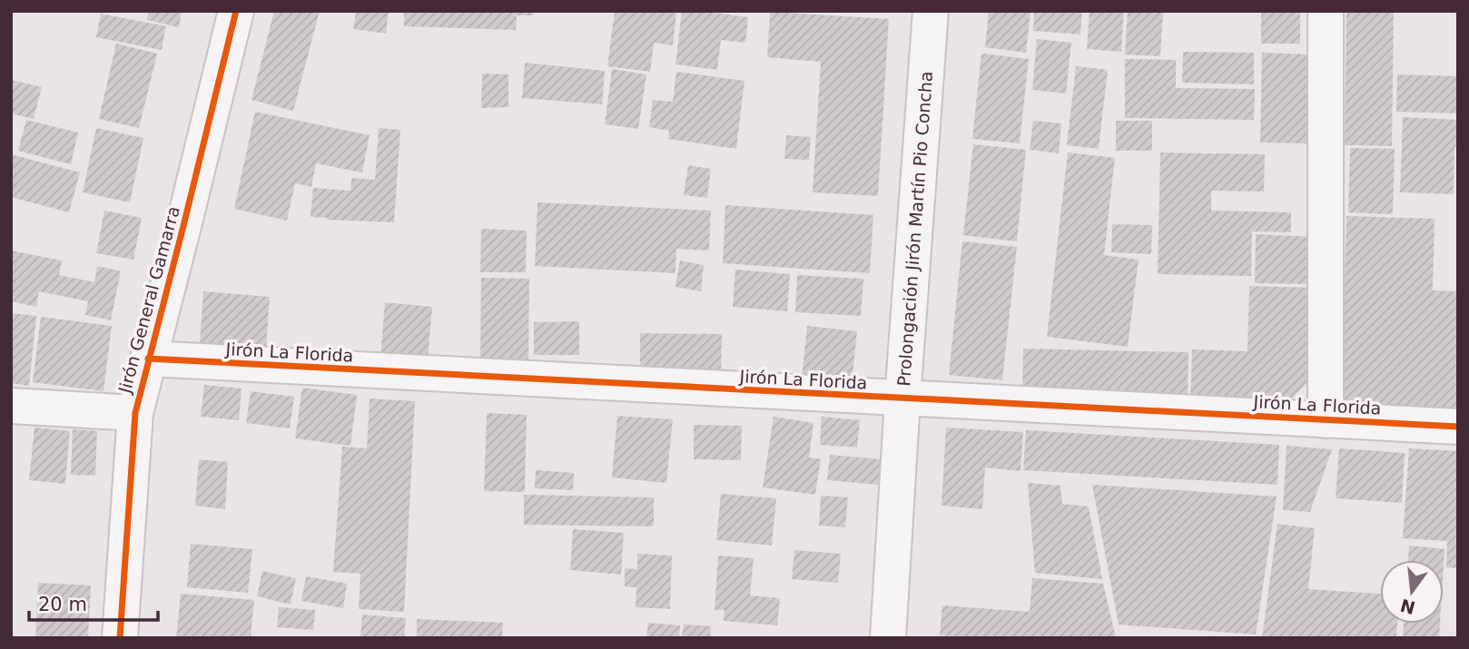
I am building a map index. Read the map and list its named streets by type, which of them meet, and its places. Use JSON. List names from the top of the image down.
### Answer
{
  "streets": {
    "street": ["Prolongación Jirón Martín Pio Concha", "Jirón General Gamarra", "Jirón La Florida"]
  },
  "crossings": [
    ["Prolongación Jirón Martín Pio Concha", "Jirón La Florida"],
    ["Jirón General Gamarra", "Jirón La Florida"]
  ],
  "scale_bar": "20 m",
  "north": "bottom"
}
